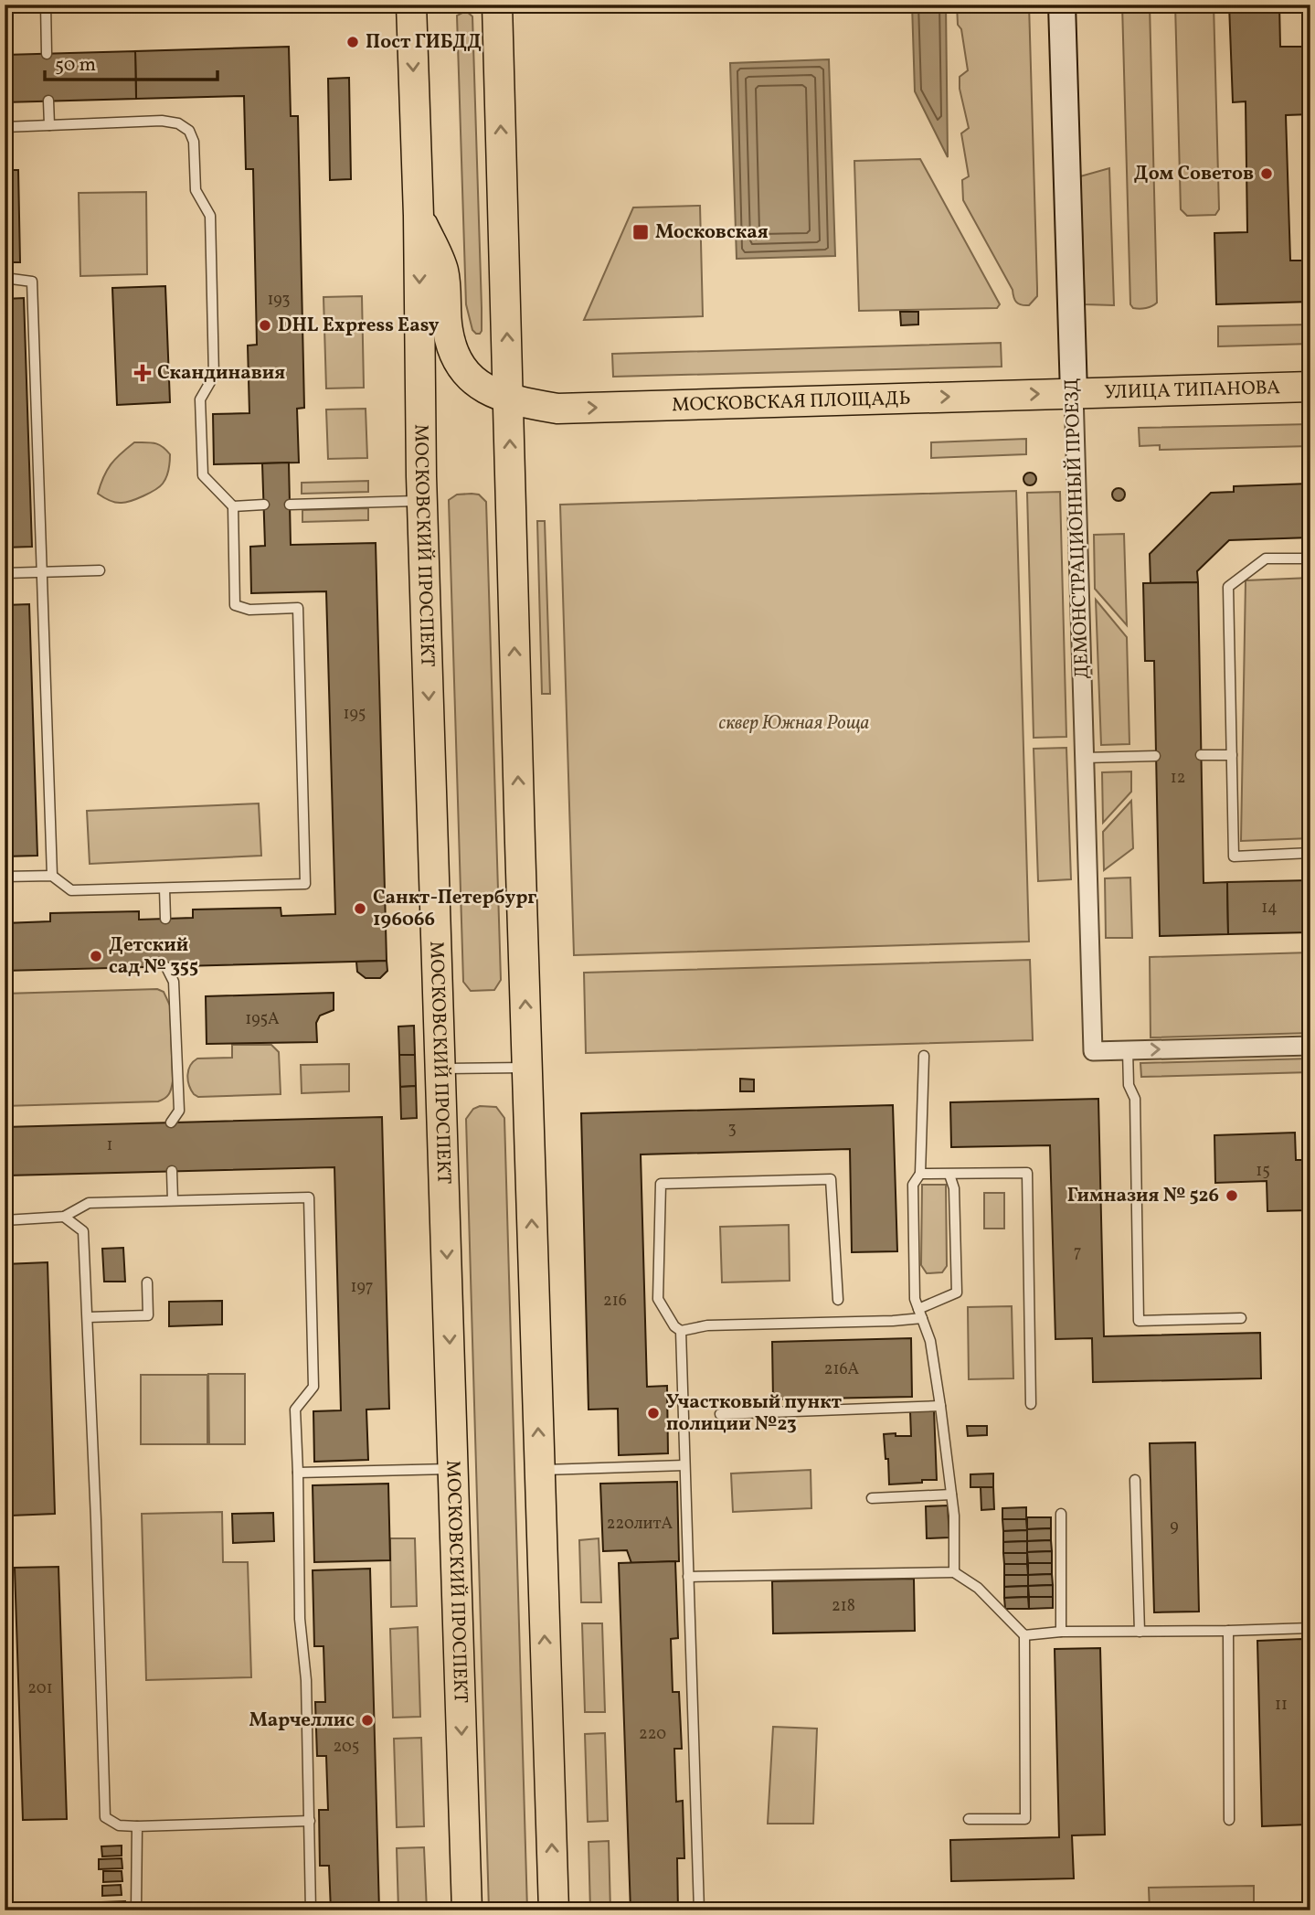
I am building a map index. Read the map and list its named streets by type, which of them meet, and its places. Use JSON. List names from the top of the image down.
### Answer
{
  "streets": {
    "main road": ["УЛИЦА ТИПАНОВА", "МОСКОВСКАЯ ПЛОЩАДЬ", "МОСКОВСКИЙ ПРОСПЕКТ"],
    "street": ["ДЕМОНСТРАЦИОННЫЙ ПРОЕЗД"]
  },
  "crossings": [
    ["УЛИЦА ТИПАНОВА", "МОСКОВСКАЯ ПЛОЩАДЬ"],
    ["УЛИЦА ТИПАНОВА", "ДЕМОНСТРАЦИОННЫЙ ПРОЕЗД"],
    ["МОСКОВСКАЯ ПЛОЩАДЬ", "ДЕМОНСТРАЦИОННЫЙ ПРОЕЗД"],
    ["МОСКОВСКАЯ ПЛОЩАДЬ", "МОСКОВСКИЙ ПРОСПЕКТ"]
  ],
  "one_way": ["МОСКОВСКАЯ ПЛОЩАДЬ"],
  "parks": ["сквер Южная Роща"],
  "places": {
    "other": [
      "Пост ГИБДД",
      "Дом Советов",
      "DHL Express Easy",
      "Санкт-Петербург 196066",
      "Детский сад № 355",
      "Гимназия № 526",
      "Участковый пункт полиции №23",
      "Марчеллис"
    ],
    "transit": ["Московская"],
    "health": ["Скандинавия"]
  },
  "house_numbers": [
    "193",
    "195",
    "12",
    "14",
    "195А",
    "3",
    "1",
    "15",
    "7",
    "197",
    "216",
    "216А",
    "220литА",
    "9",
    "218",
    "201",
    "11",
    "220",
    "205"
  ],
  "scale_bar": "50 m"
}
